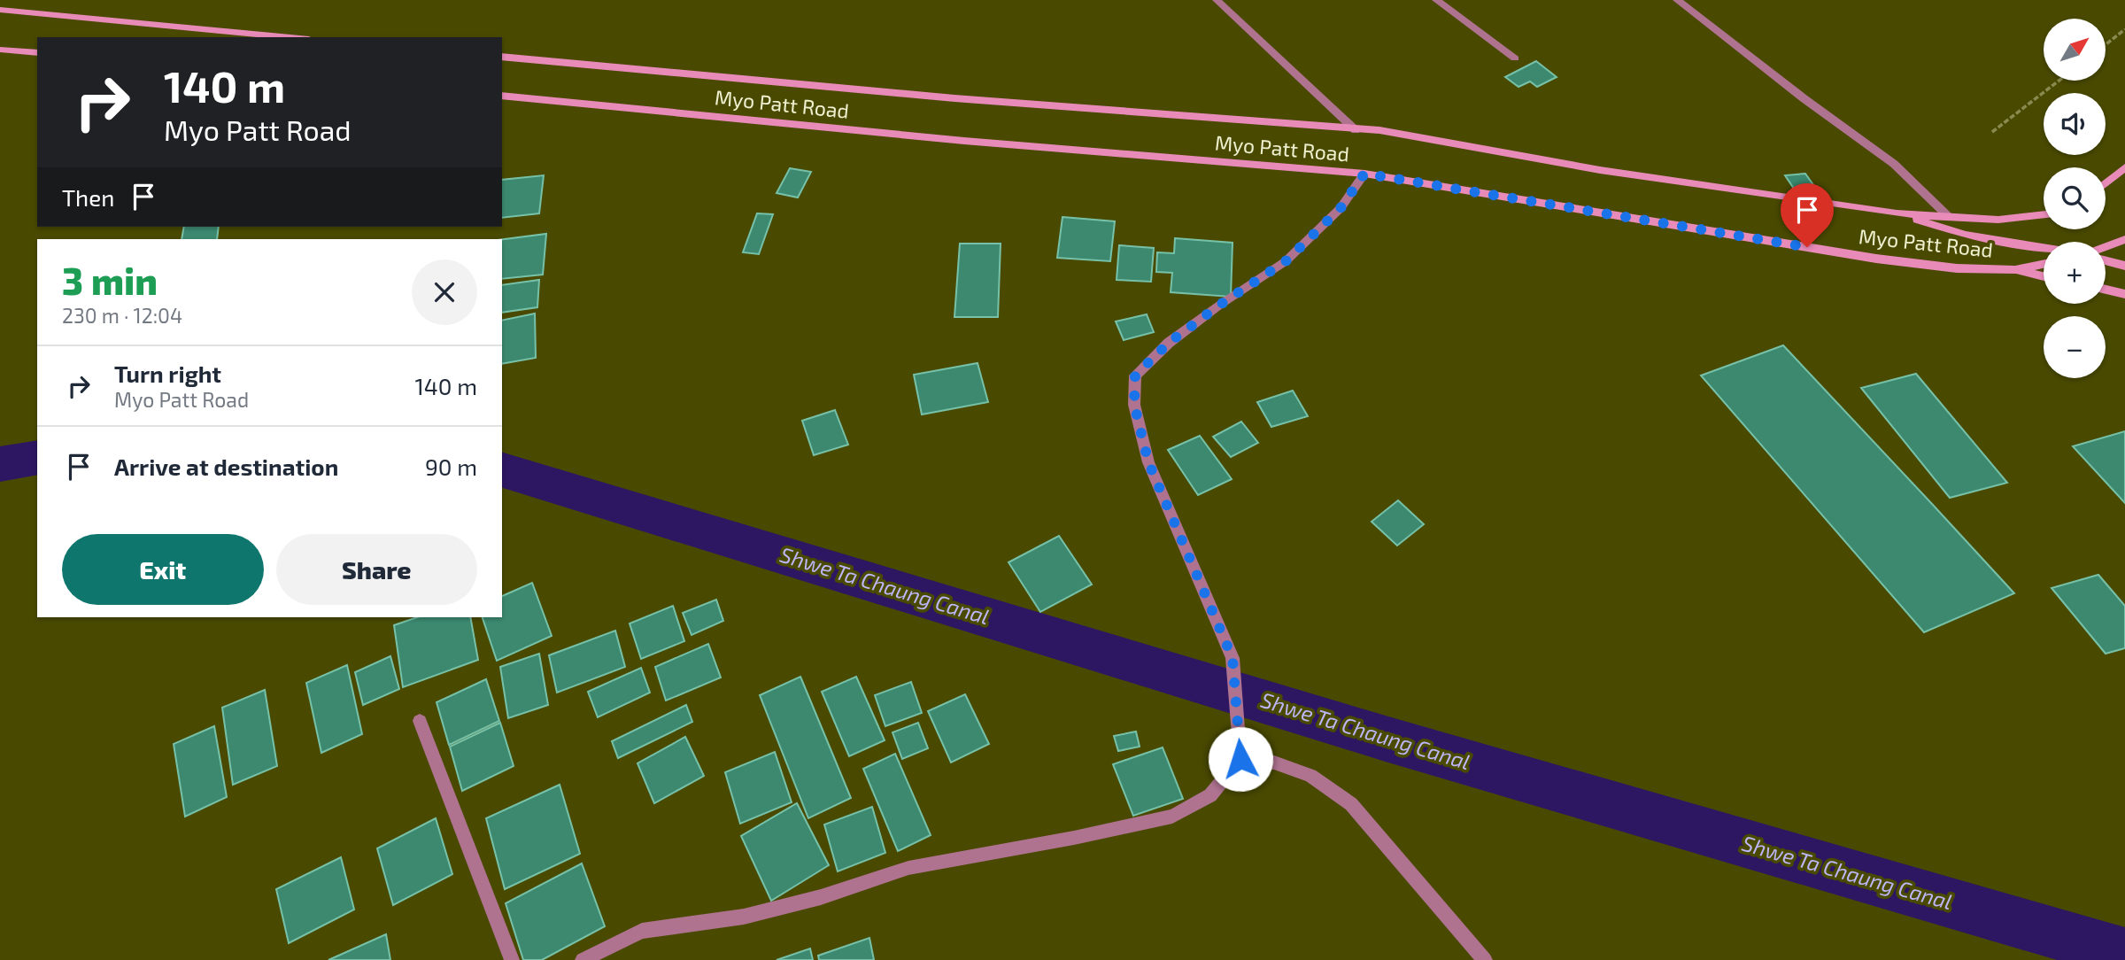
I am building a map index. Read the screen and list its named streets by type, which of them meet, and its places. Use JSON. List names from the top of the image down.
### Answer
{
  "streets": {
    "main road": ["Myo Patt Road"]
  },
  "water": ["Shwe Ta Chaung Canal"],
  "north": "top right",
  "page": {
    "map_buttons": ["+", "−"],
    "turn": ["140 m", "Myo Patt Road"],
    "then": "Then",
    "heading": ["3 min", "230 m · 12:04"],
    "list": [
      {
        "name": "Turn right",
        "note": "Myo Patt Road",
        "value": "140 m"
      },
      {
        "name": "Arrive at destination",
        "value": "90 m"
      }
    ],
    "buttons": ["Exit", "Share"]
  }
}
